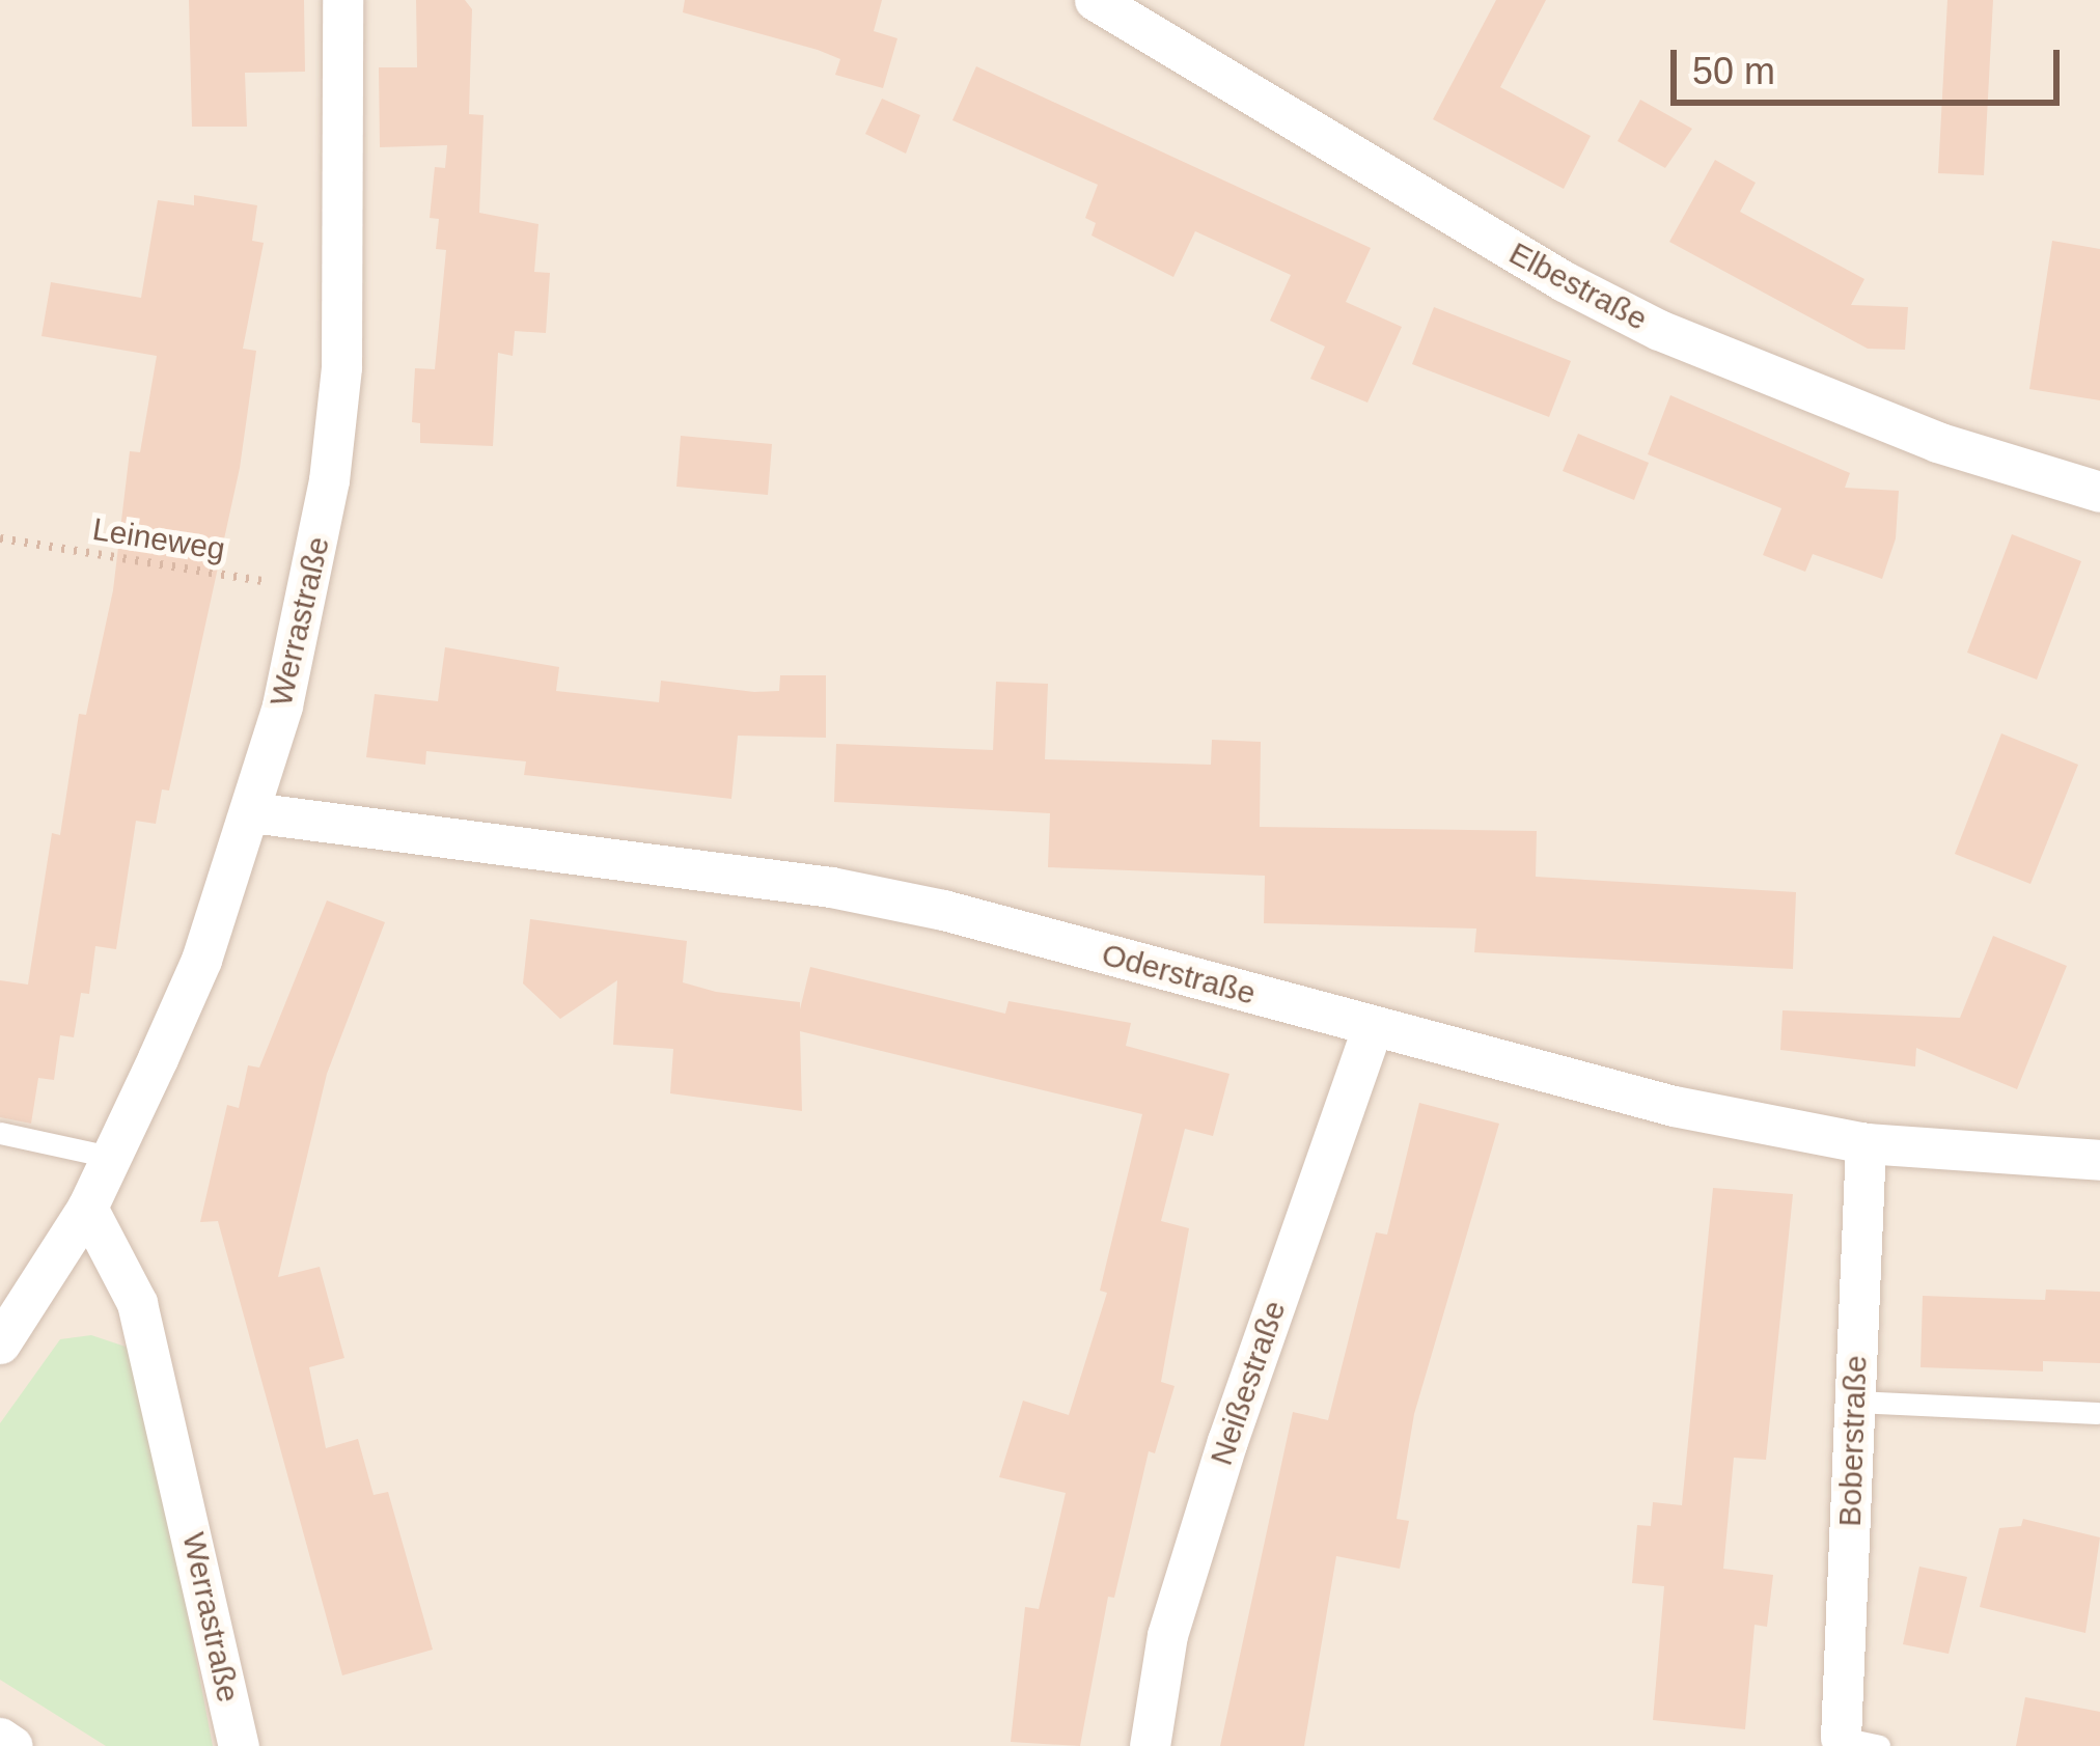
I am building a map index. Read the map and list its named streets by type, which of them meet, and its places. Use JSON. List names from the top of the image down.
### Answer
{
  "streets": {
    "street": [
      "Elbestraße",
      "Werrastraße",
      "Oderstraße",
      "Neißestraße",
      "Boberstraße"
    ],
    "path": ["Leineweg"]
  },
  "crossings": [
    ["Leineweg", "Werrastraße"],
    ["Werrastraße", "Oderstraße"],
    ["Oderstraße", "Neißestraße"],
    ["Oderstraße", "Boberstraße"]
  ],
  "scale_bar": "50 m"
}
